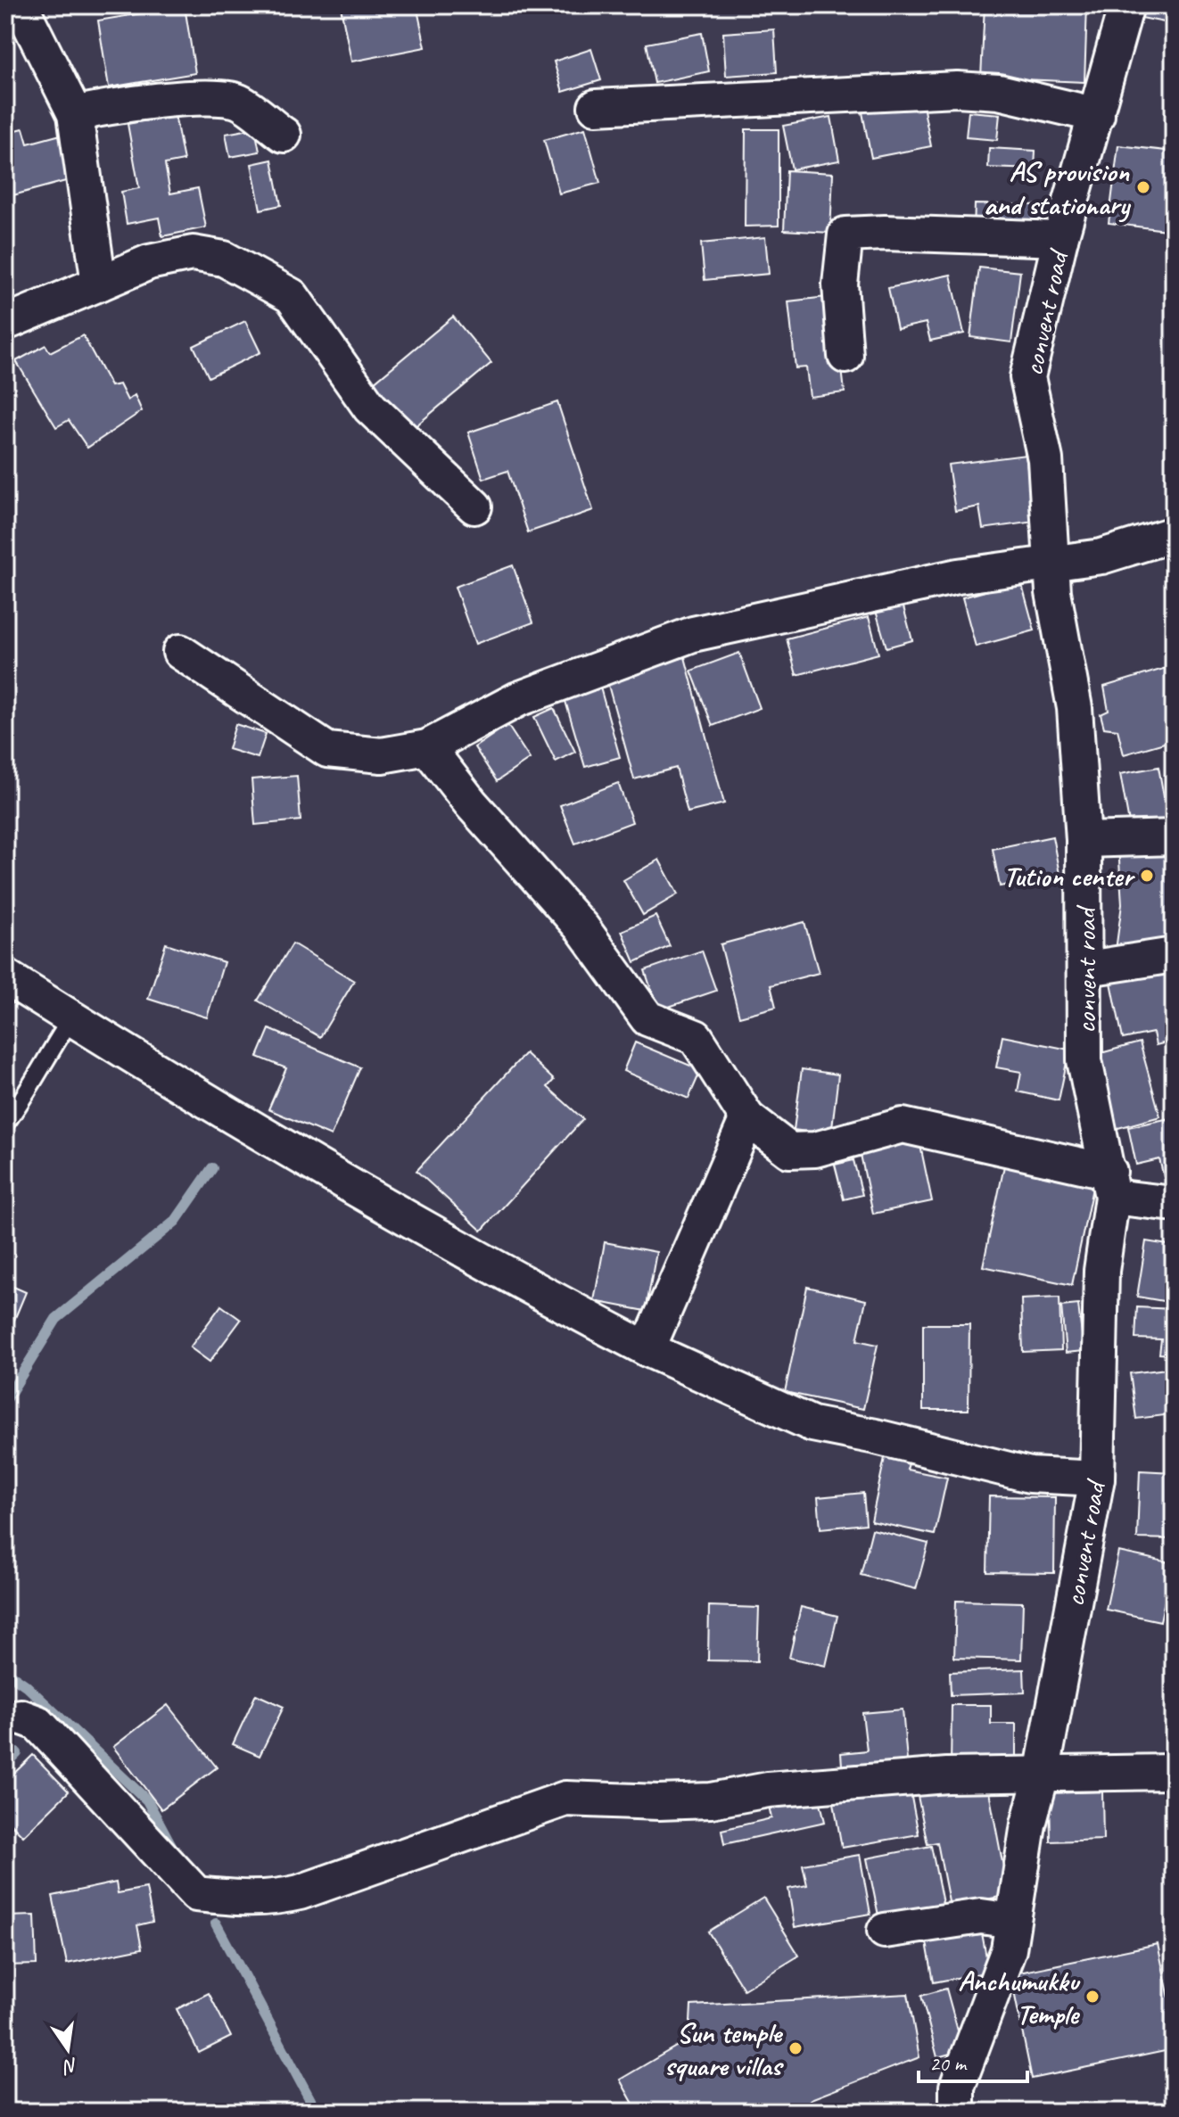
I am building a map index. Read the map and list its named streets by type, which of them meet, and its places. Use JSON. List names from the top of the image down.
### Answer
{
  "streets": {
    "street": ["convent road"]
  },
  "places": [
    "AS provision and stationary",
    "Tution center",
    "Anchumukku Temple",
    "Sun temple square villas"
  ],
  "scale_bar": "20 m",
  "north": "bottom"
}
